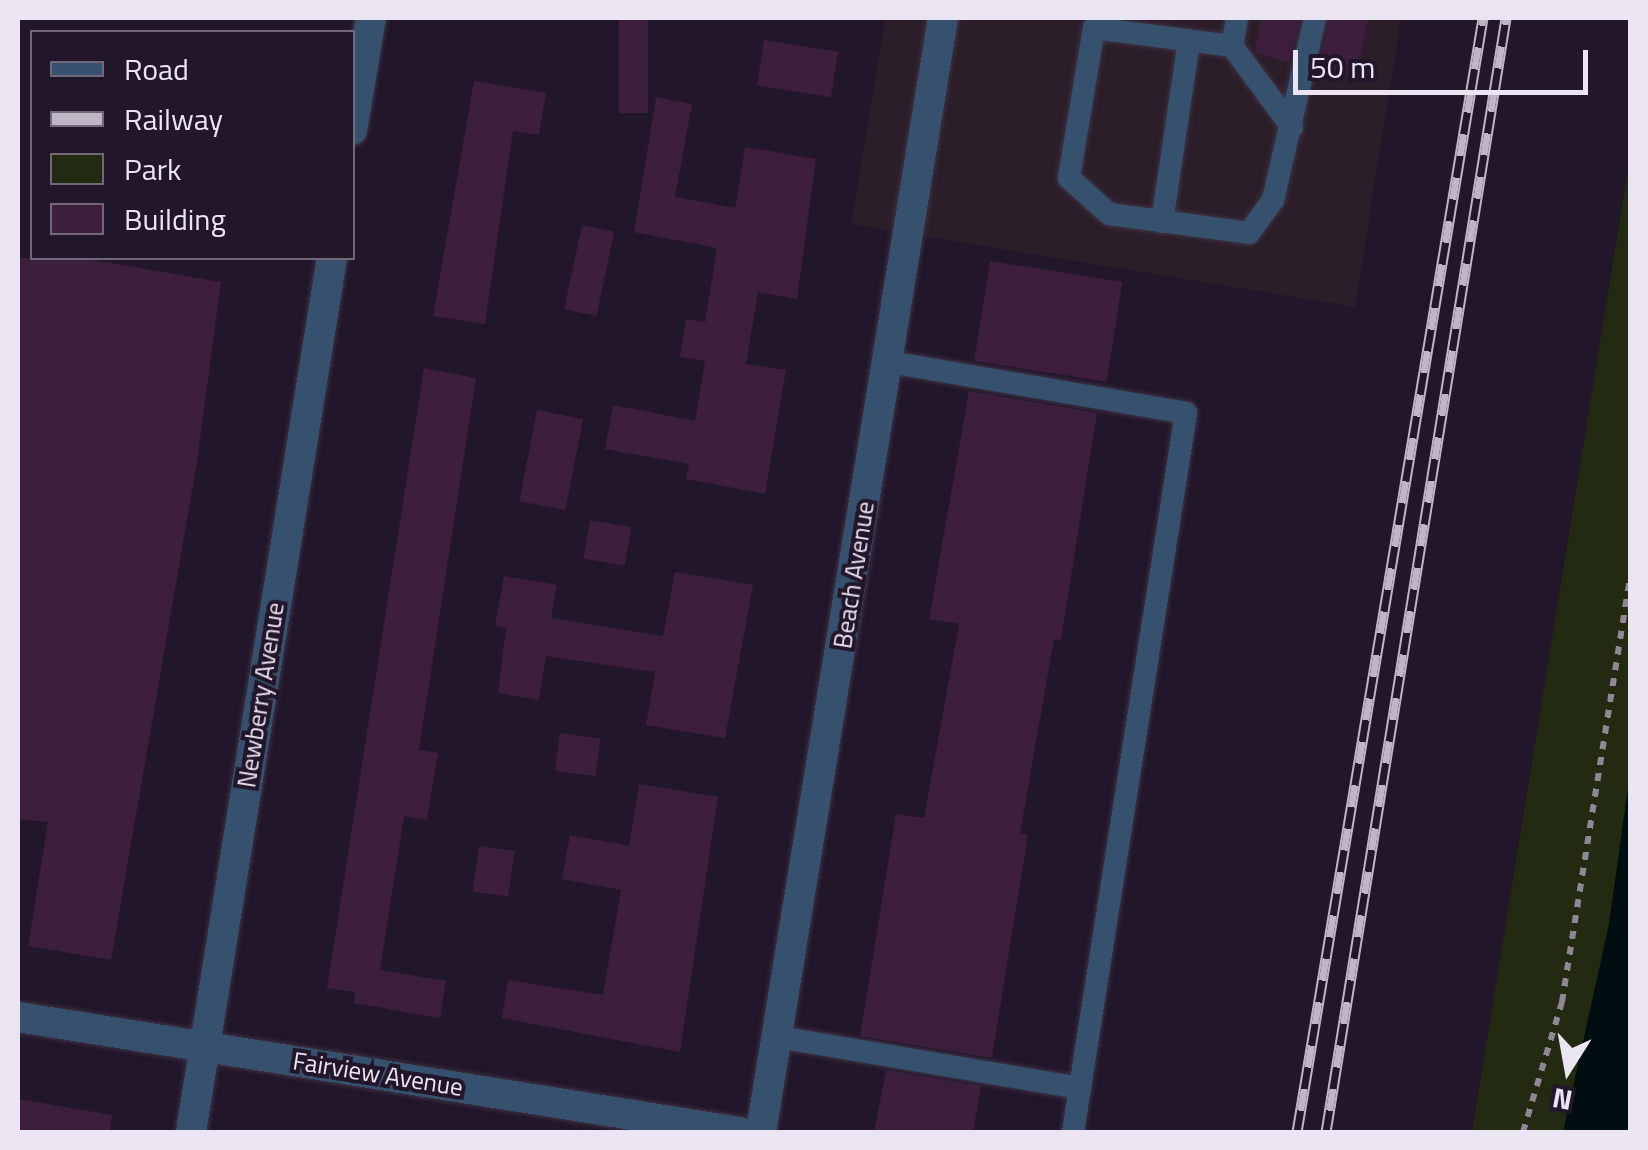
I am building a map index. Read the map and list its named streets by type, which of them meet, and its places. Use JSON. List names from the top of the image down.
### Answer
{
  "streets": {
    "street": ["Beach Avenue", "Newberry Avenue", "Fairview Avenue"]
  },
  "crossings": [
    ["Newberry Avenue", "Fairview Avenue"]
  ],
  "legend": [
    "Road",
    "Railway",
    "Park",
    "Building"
  ],
  "scale_bar": "50 m",
  "north": "bottom"
}
